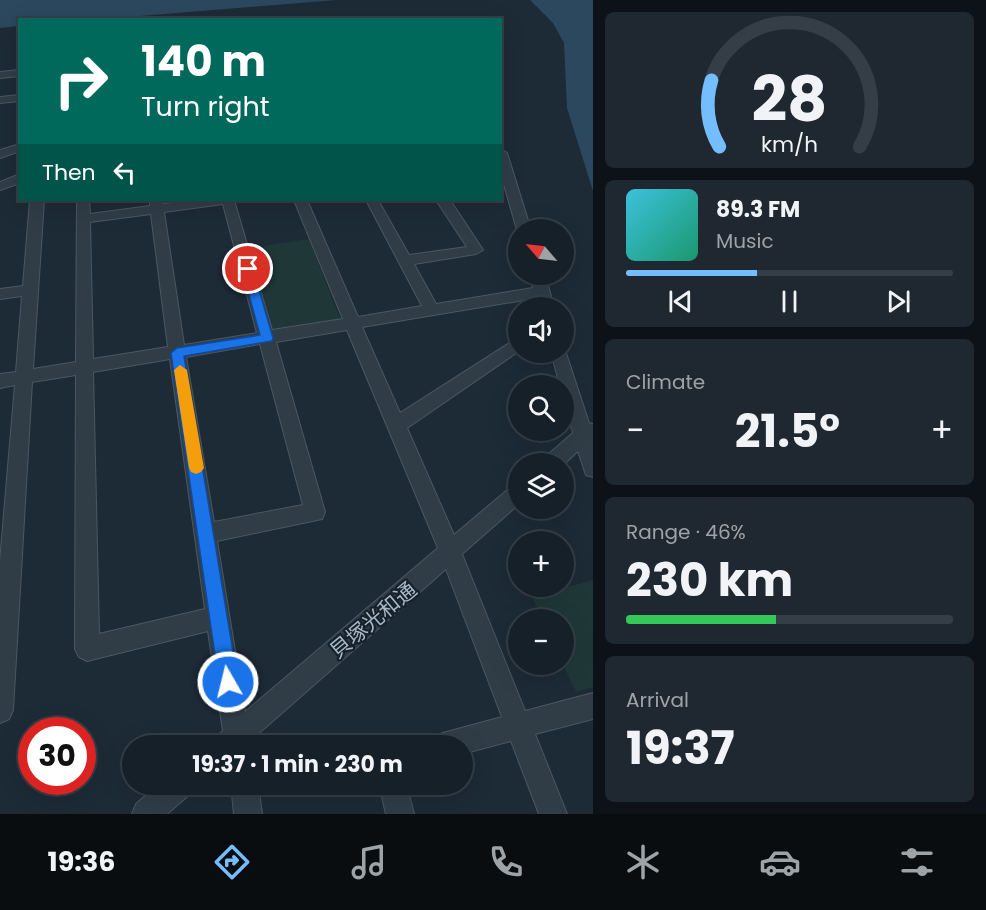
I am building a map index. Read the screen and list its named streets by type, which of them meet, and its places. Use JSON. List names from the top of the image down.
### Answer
{
  "streets": {
    "street": ["貝塚光和通"]
  },
  "north": "top left",
  "page": {
    "turn": ["140 m", "Turn right"],
    "then": "Then",
    "song": ["89.3 FM", "Music"],
    "map_buttons": ["+", "−"],
    "tile": [
      "Climate",
      ["Range · 46%", "230 km"],
      ["Arrival", "19:37"]
    ],
    "heat": ["−", "21.5°", "+"],
    "limit": "30",
    "trip": "19:37 · 1 min · 230 m",
    "tabs": "19:36",
    "gauge": ["28", "km/h"]
  }
}
